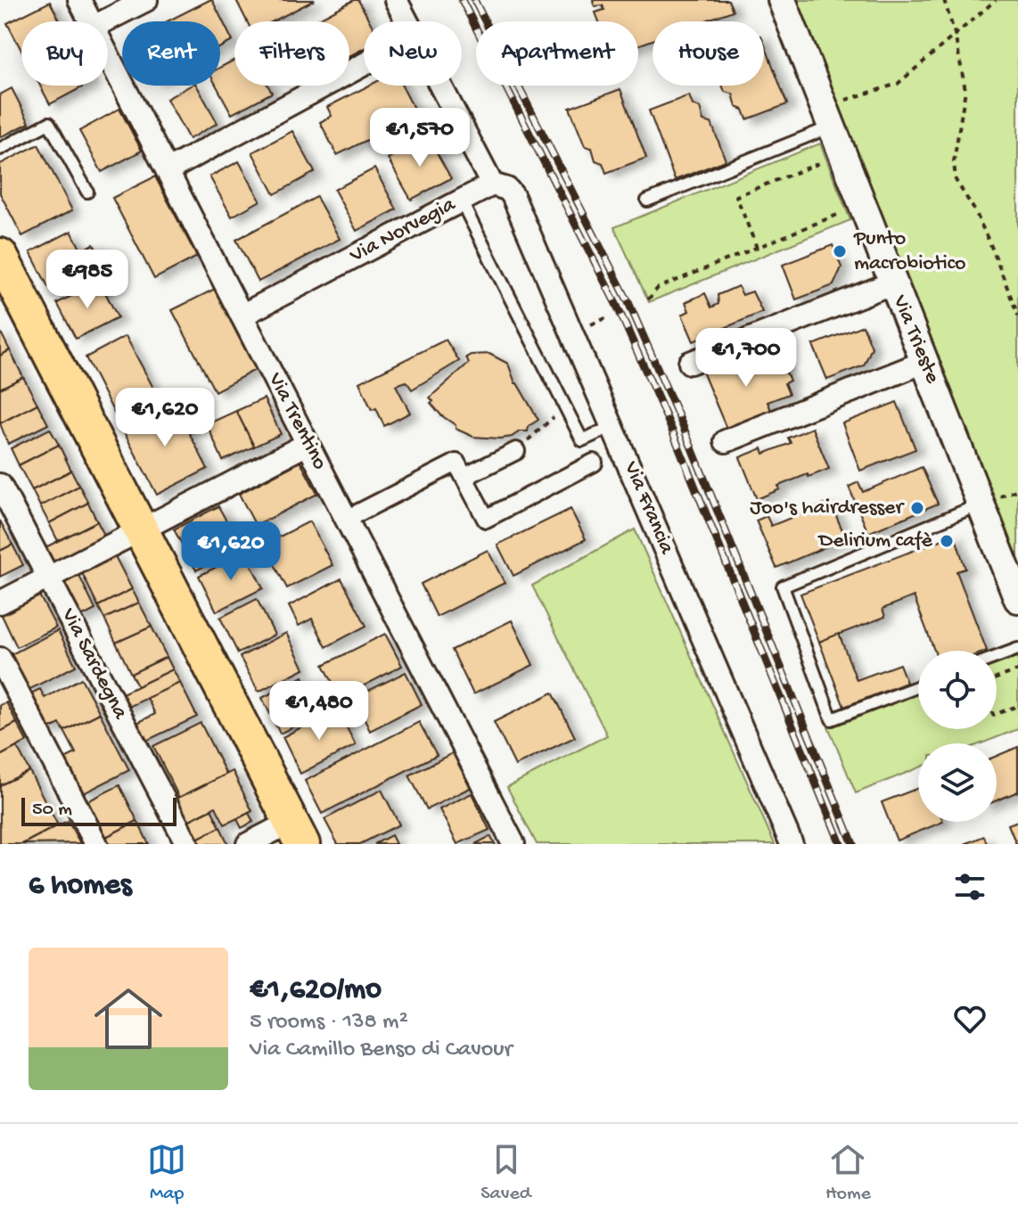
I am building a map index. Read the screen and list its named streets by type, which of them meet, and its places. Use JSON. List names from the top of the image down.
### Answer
{
  "streets": {
    "street": [
      "Via Norvegia",
      "Via Trieste",
      "Via Trentino",
      "Via Francia",
      "Via Sardegna"
    ]
  },
  "crossings": [
    ["Via Norvegia", "Via Trentino"],
    ["Via Norvegia", "Via Francia"]
  ],
  "places": ["Punto macrobiotico", "Joo's hairdresser", "Delirium cafè"],
  "scale_bar": "50 m",
  "page": {
    "chip": [
      "Buy",
      "Rent",
      "Filters",
      "New",
      "Apartment",
      "House"
    ],
    "price": [
      "€1,570",
      "€985",
      "€1,700",
      "€1,620",
      "€1,620",
      "€1,480"
    ],
    "scale": "50 m",
    "heading": "6 homes",
    "list": [
      {
        "name": "€1,620/mo",
        "note": "5 rooms · 138 m² · Via Camillo Benso di Cavour"
      }
    ],
    "tabs": ["Map", "Saved", "Home"]
  }
}
